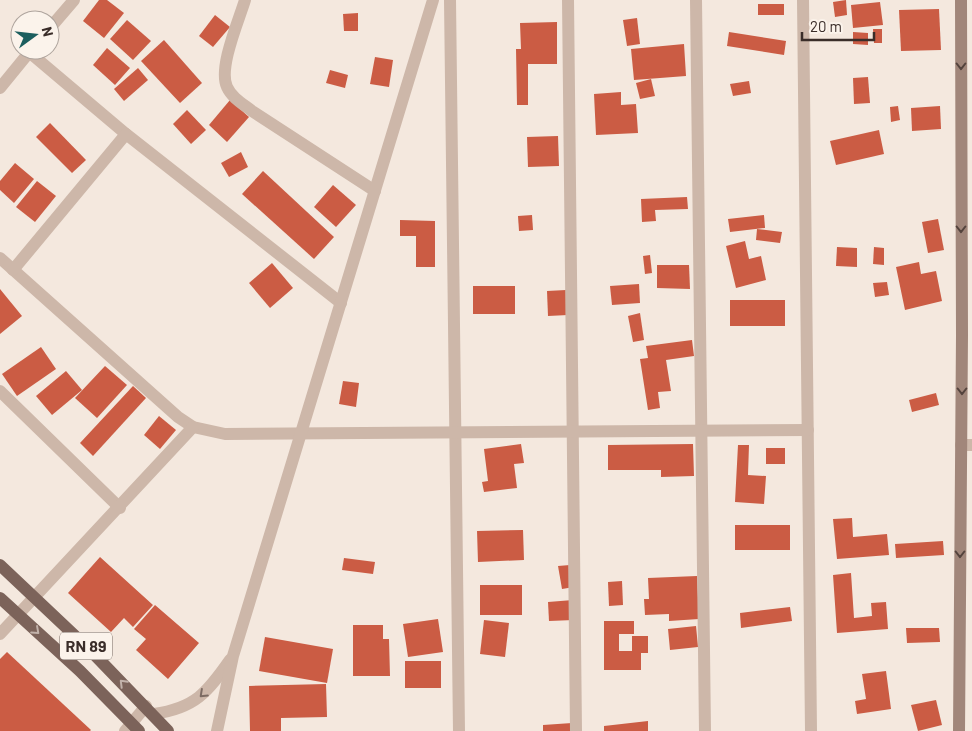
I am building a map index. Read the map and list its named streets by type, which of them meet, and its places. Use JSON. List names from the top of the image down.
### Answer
{
  "streets": {
    "main road": ["RN 89"]
  },
  "scale_bar": "20 m",
  "north": "right"
}
